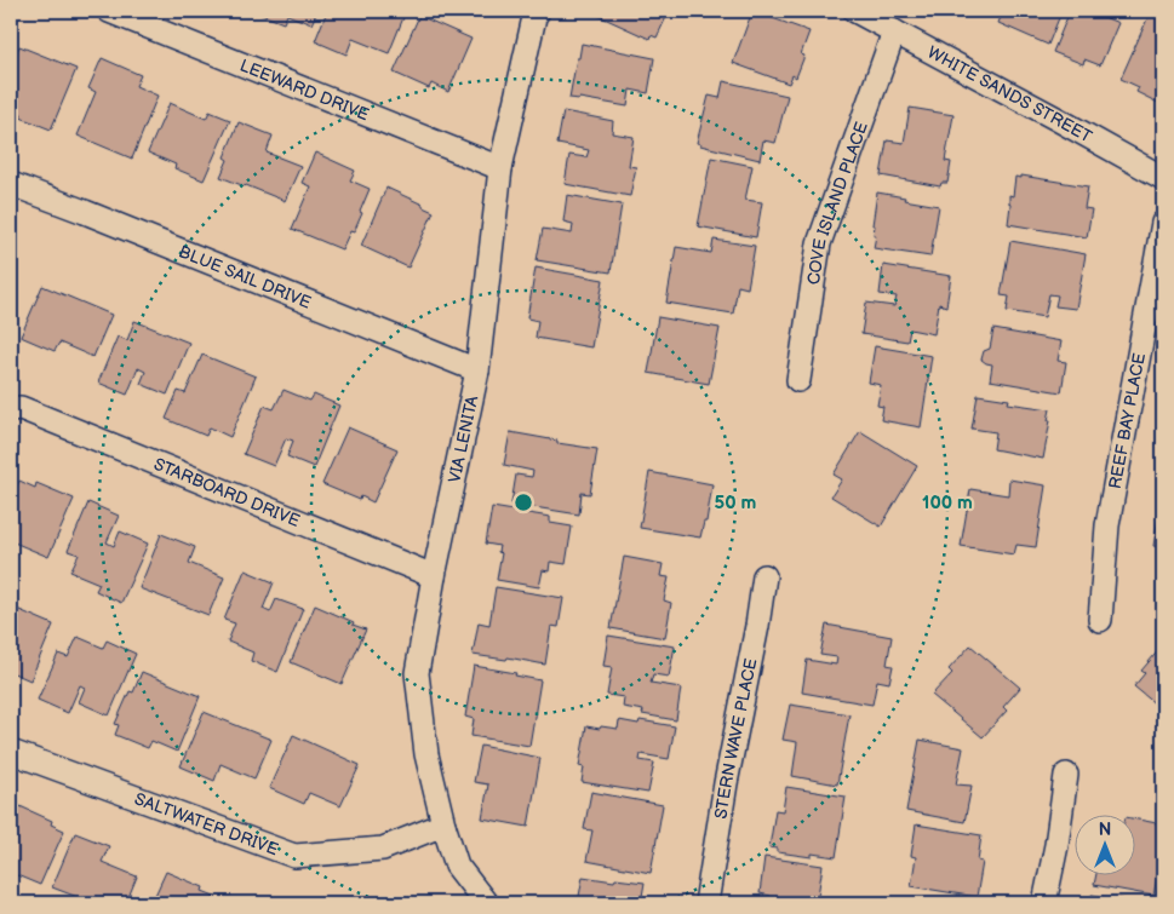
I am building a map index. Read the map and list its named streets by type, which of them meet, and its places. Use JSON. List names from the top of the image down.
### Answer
{
  "streets": {
    "street": [
      "LEEWARD DRIVE",
      "WHITE SANDS STREET",
      "COVE ISLAND PLACE",
      "BLUE SAIL DRIVE",
      "REEF BAY PLACE",
      "VIA LENITA",
      "STARBOARD DRIVE",
      "STERN WAVE PLACE",
      "SALTWATER DRIVE"
    ]
  },
  "crossings": [
    ["LEEWARD DRIVE", "VIA LENITA"],
    ["WHITE SANDS STREET", "COVE ISLAND PLACE"],
    ["BLUE SAIL DRIVE", "VIA LENITA"],
    ["VIA LENITA", "STARBOARD DRIVE"],
    ["VIA LENITA", "SALTWATER DRIVE"]
  ],
  "north": "top",
  "rings": ["50 m", "100 m"]
}
